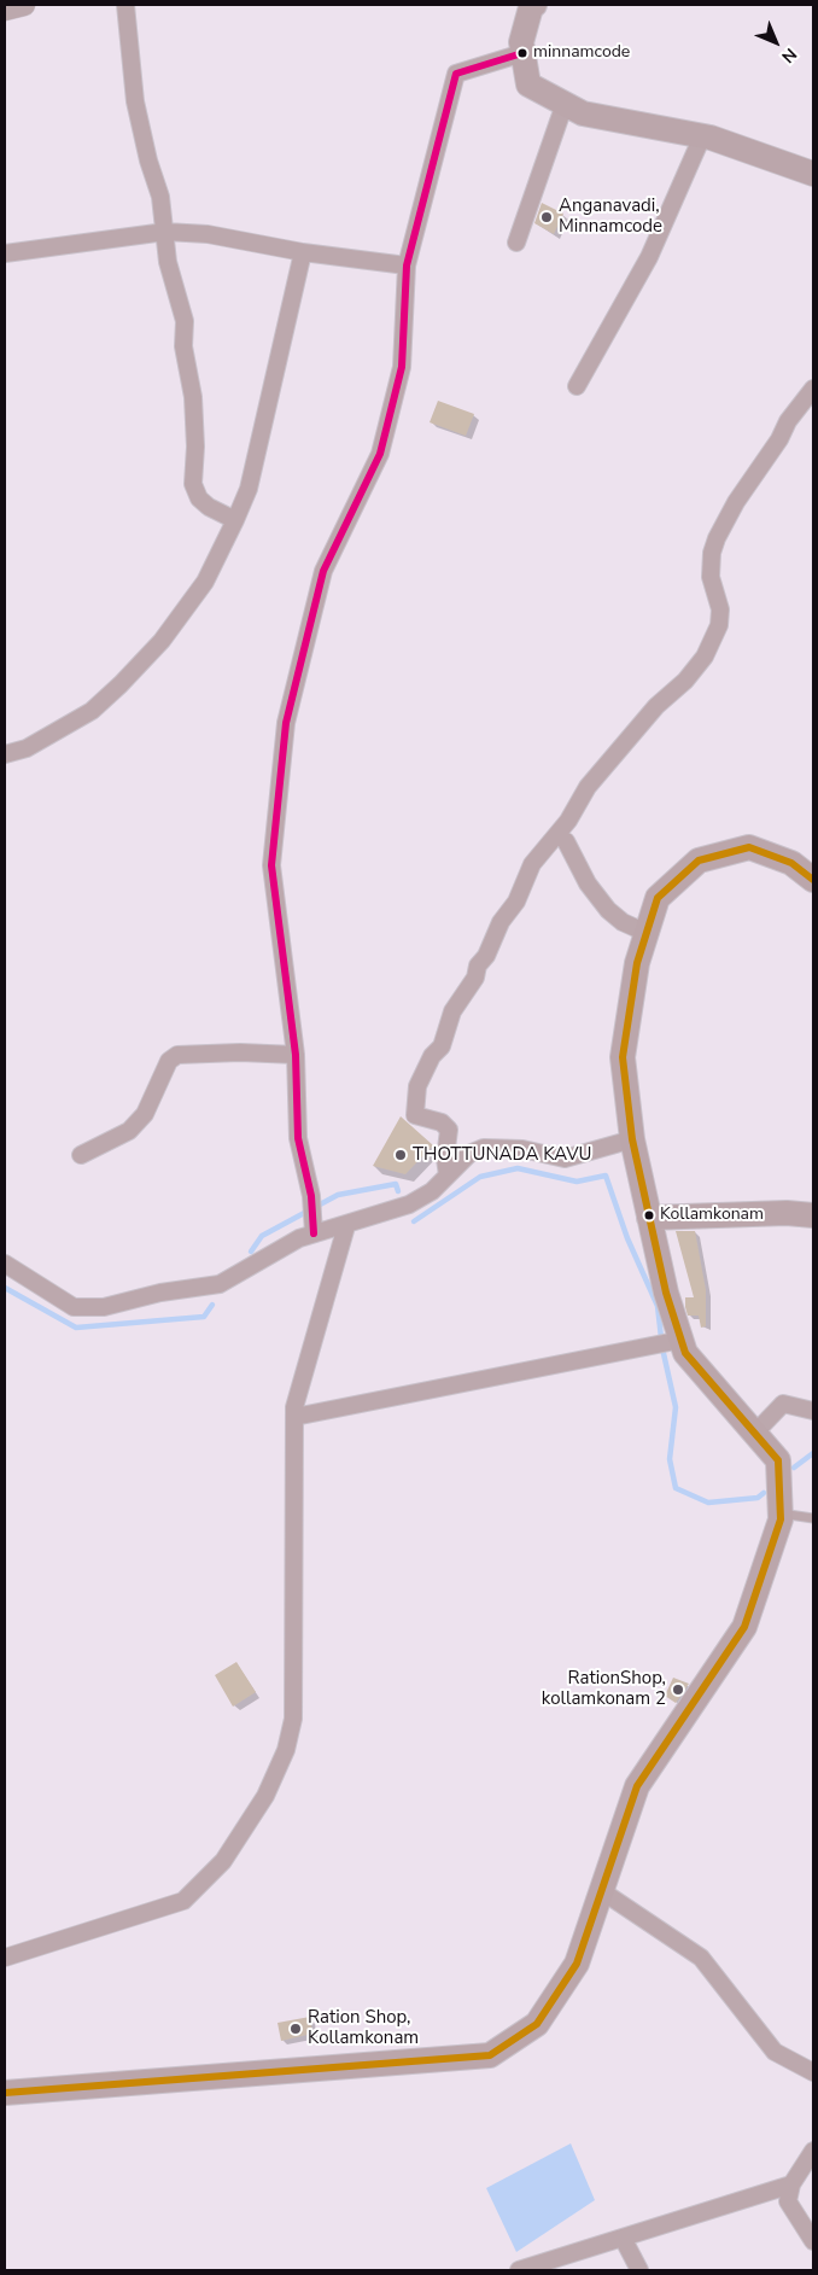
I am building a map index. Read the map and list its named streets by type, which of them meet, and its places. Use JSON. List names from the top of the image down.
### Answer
{
  "places": [
    "minnamcode",
    "Anganavadi, Minnamcode",
    "THOTTUNADA KAVU",
    "Kollamkonam",
    "RationShop, kollamkonam 2",
    "Ration Shop, Kollamkonam"
  ],
  "north": "bottom right"
}
